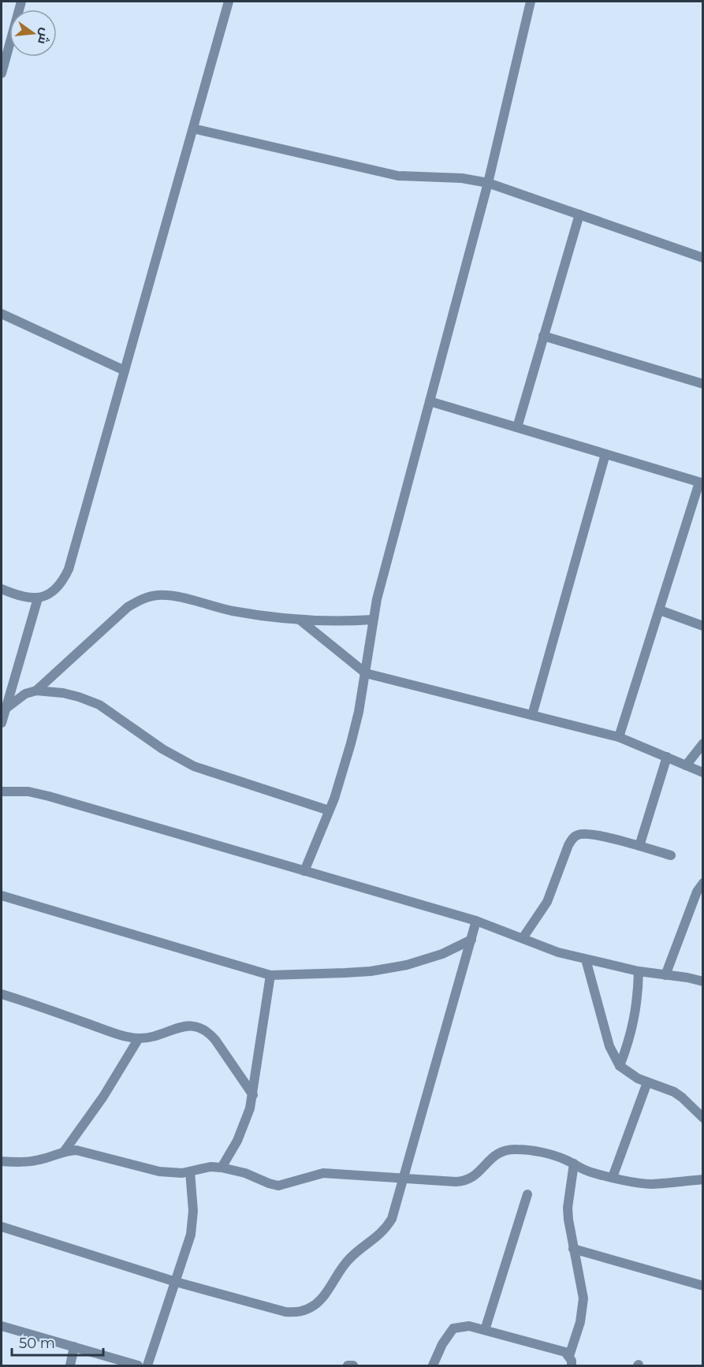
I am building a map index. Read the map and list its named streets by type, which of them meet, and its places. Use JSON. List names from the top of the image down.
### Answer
{
  "scale_bar": "50 m",
  "north": "right"
}
